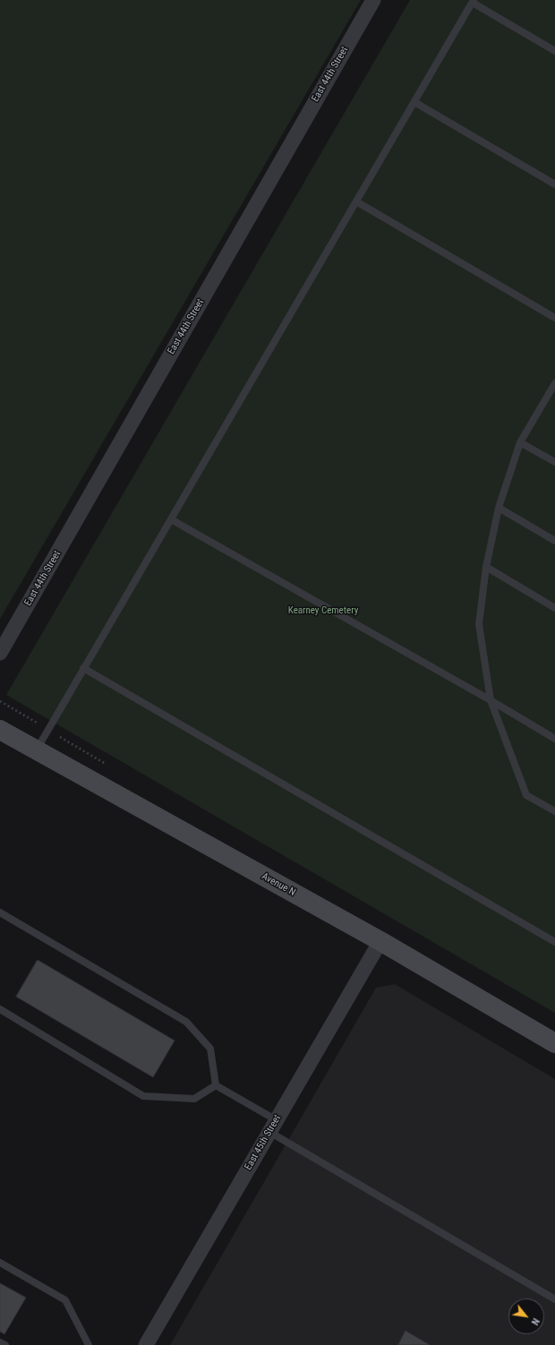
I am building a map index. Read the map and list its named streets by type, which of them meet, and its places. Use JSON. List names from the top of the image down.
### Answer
{
  "streets": {
    "main road": ["Avenue N"],
    "street": ["East 44th Street", "East 45th Street"]
  },
  "crossings": [
    ["Avenue N", "East 45th Street"]
  ],
  "parks": ["Kearney Cemetery"],
  "north": "bottom right"
}
